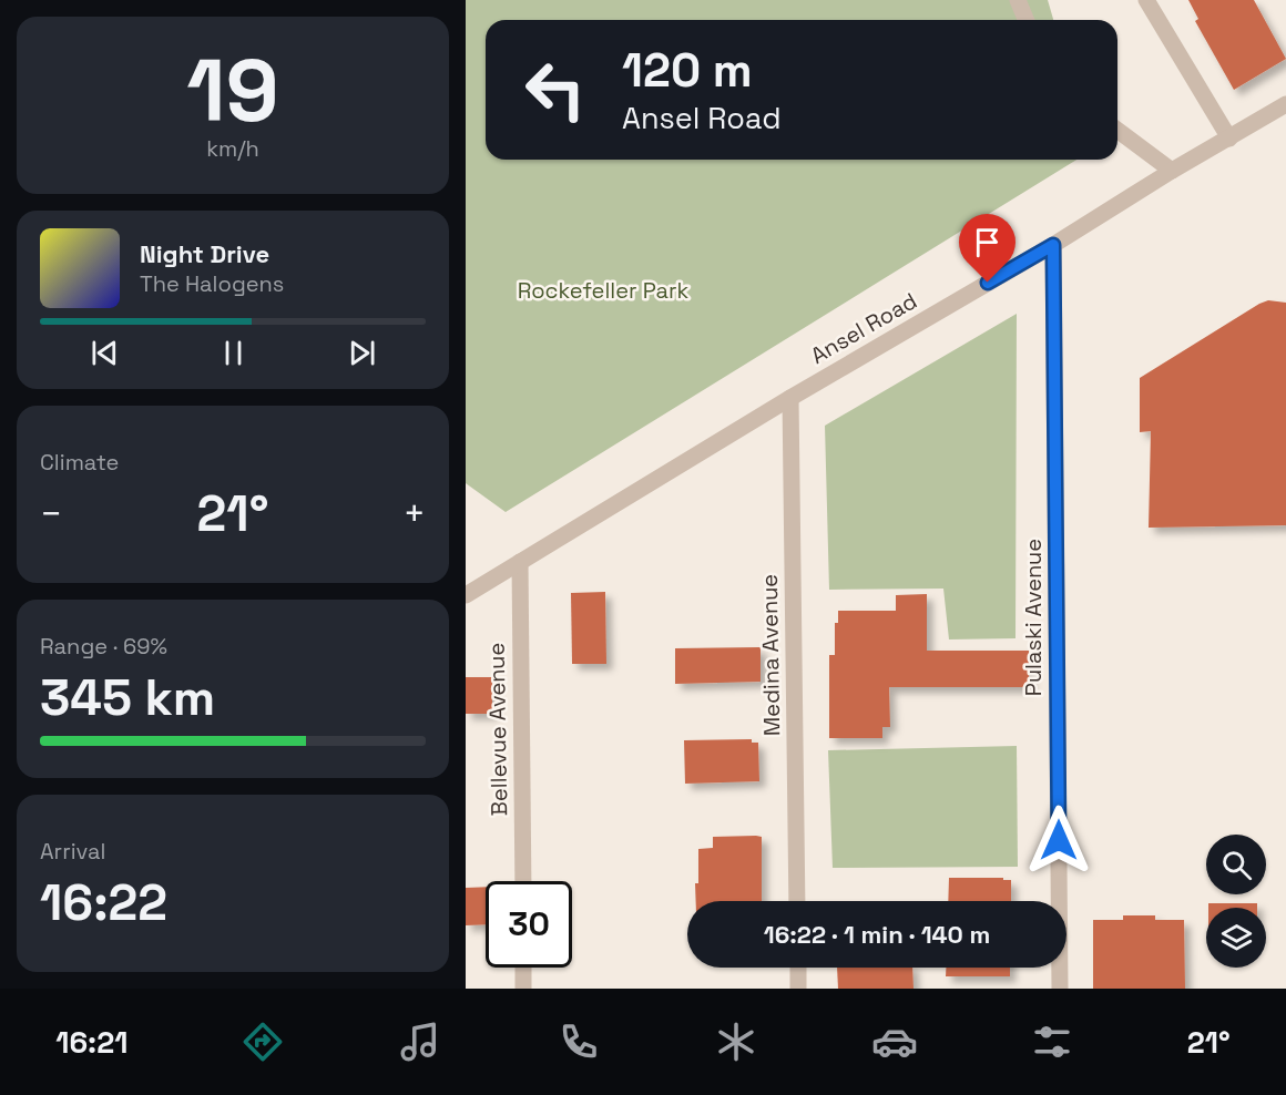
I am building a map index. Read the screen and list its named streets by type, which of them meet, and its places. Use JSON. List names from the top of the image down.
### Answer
{
  "streets": {
    "street": [
      "Ansel Road",
      "Pulaski Avenue",
      "Medina Avenue",
      "Bellevue Avenue"
    ]
  },
  "crossings": [
    ["Ansel Road", "Pulaski Avenue"],
    ["Ansel Road", "Medina Avenue"],
    ["Ansel Road", "Bellevue Avenue"]
  ],
  "parks": ["Rockefeller Park"],
  "page": {
    "tile": [
      ["19", "km/h"],
      "Climate",
      ["Range · 69%", "345 km"],
      ["Arrival", "16:22"]
    ],
    "turn": ["120 m", "Ansel Road"],
    "song": ["Night Drive", "The Halogens"],
    "heat": ["−", "21°", "+"],
    "limit": "30",
    "trip": "16:22 · 1 min · 140 m",
    "tabs": ["16:21", "21°"]
  }
}
